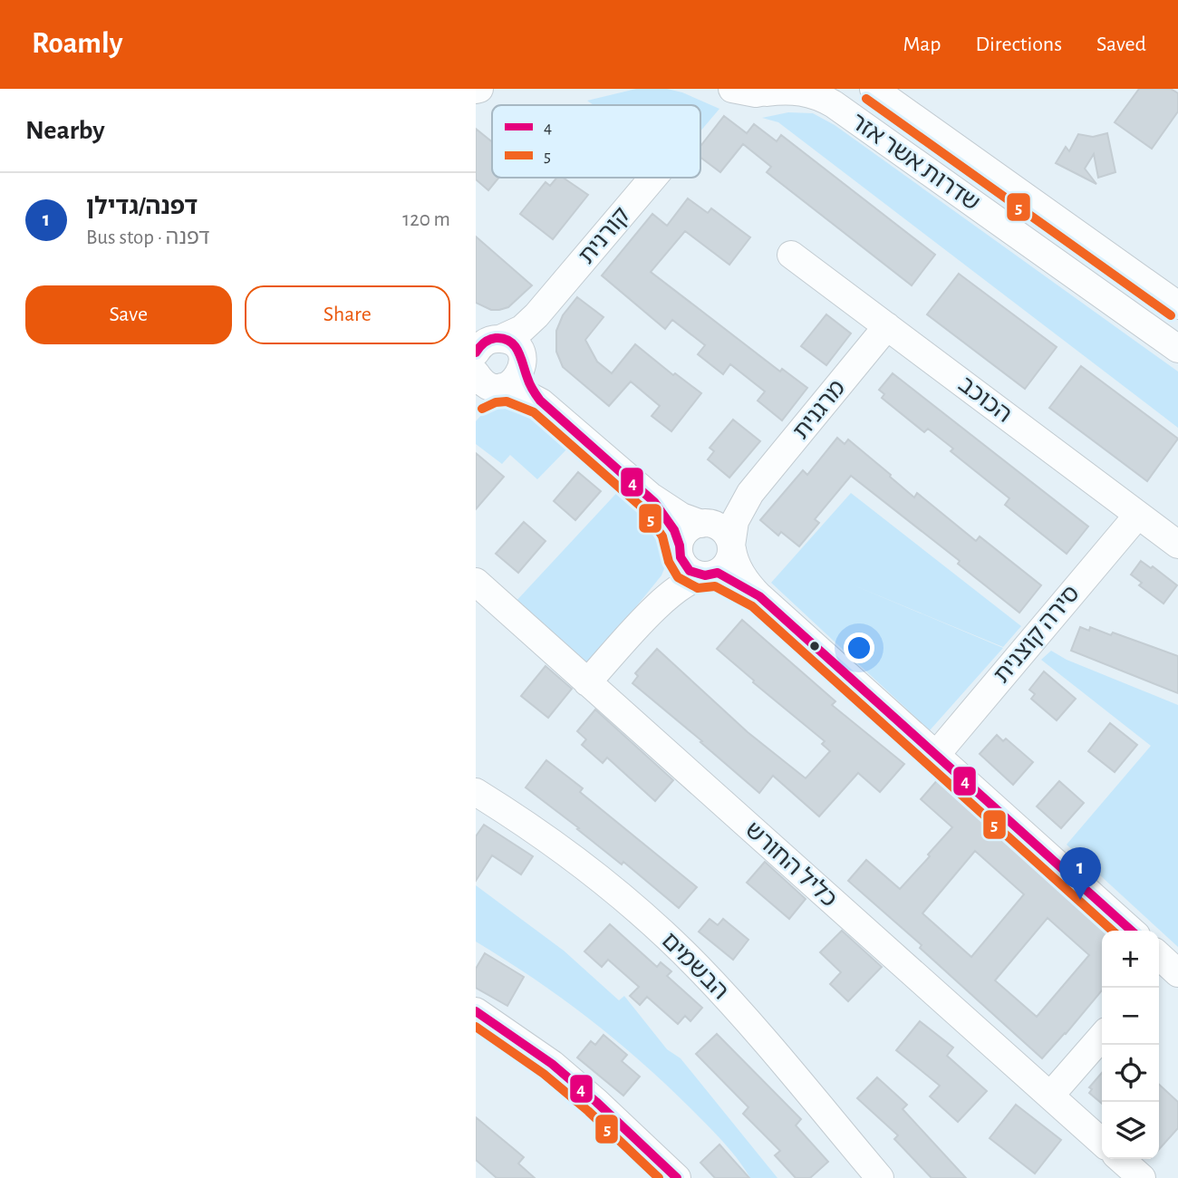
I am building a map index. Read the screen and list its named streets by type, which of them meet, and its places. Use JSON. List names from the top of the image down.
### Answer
{
  "streets": {
    "street": [
      "שדרות אשר אזר",
      "קורנית",
      "הכוכב",
      "מרגנית",
      "סירה קוצנית",
      "כליל החורש",
      "הבשמים"
    ]
  },
  "crossings": [
    ["הכוכב", "מרגנית"],
    ["הכוכב", "סירה קוצנית"]
  ],
  "lines": ["transit line 5", "transit line 4"],
  "legend": ["4", "5"],
  "page": {
    "header": "Roamly",
    "nav": ["Map", "Directions", "Saved"],
    "heading": "Nearby",
    "list": [
      {
        "mark": "1",
        "name": "דפנה/גדילן",
        "note": "Bus stop · דפנה",
        "value": "120 m"
      }
    ],
    "buttons": ["Save", "Share"],
    "pins": "1",
    "map_buttons": ["+", "−"]
  }
}
